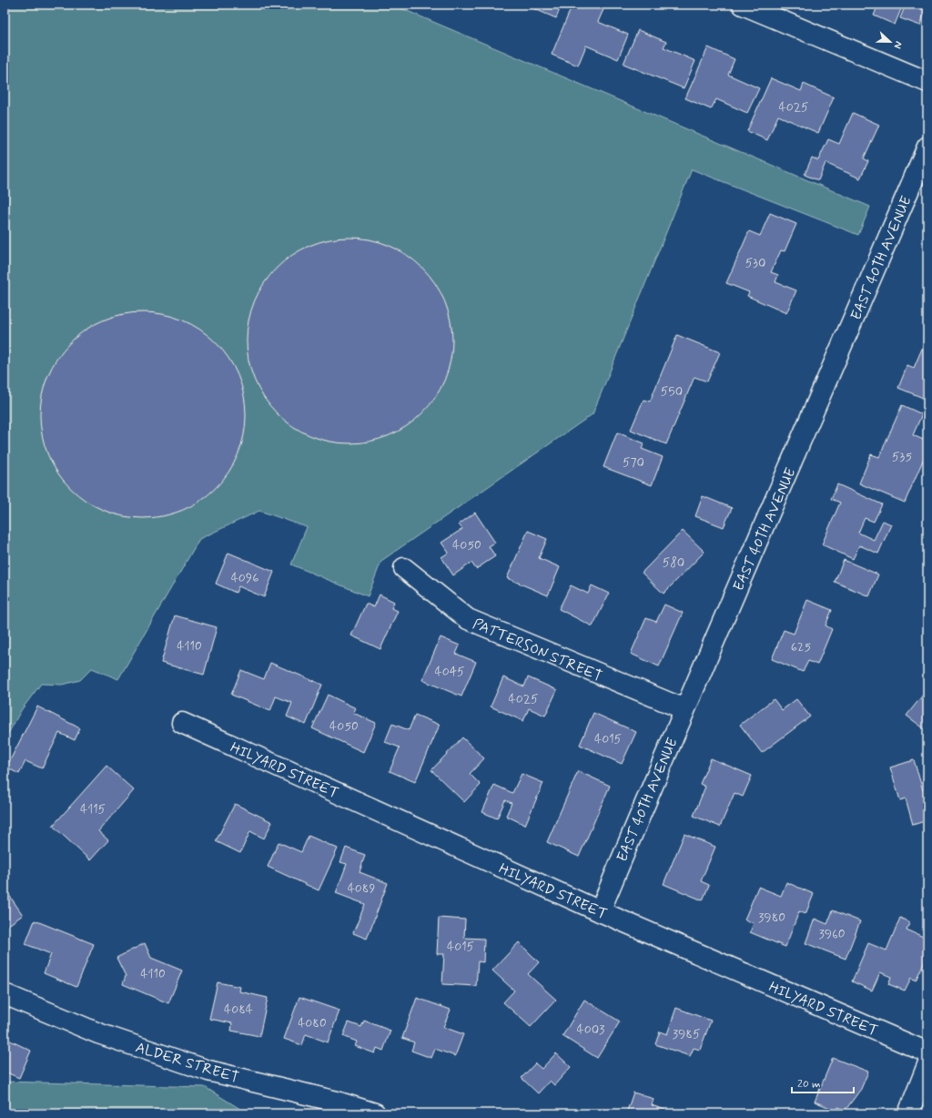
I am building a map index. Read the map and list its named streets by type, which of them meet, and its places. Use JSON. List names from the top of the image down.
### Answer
{
  "streets": {
    "street": [
      "EAST 40TH AVENUE",
      "PATTERSON STREET",
      "HILYARD STREET",
      "ALDER STREET"
    ]
  },
  "crossings": [
    ["EAST 40TH AVENUE", "PATTERSON STREET"],
    ["EAST 40TH AVENUE", "HILYARD STREET"]
  ],
  "house_numbers": [
    "4025",
    "530",
    "550",
    "535",
    "570",
    "4050",
    "580",
    "4096",
    "4110",
    "625",
    "4045",
    "4025",
    "4050",
    "4015",
    "4115",
    "4089",
    "3980",
    "3960",
    "4015",
    "4110",
    "4084",
    "4080",
    "4003",
    "3985"
  ],
  "scale_bar": "20 m",
  "north": "right"
}
